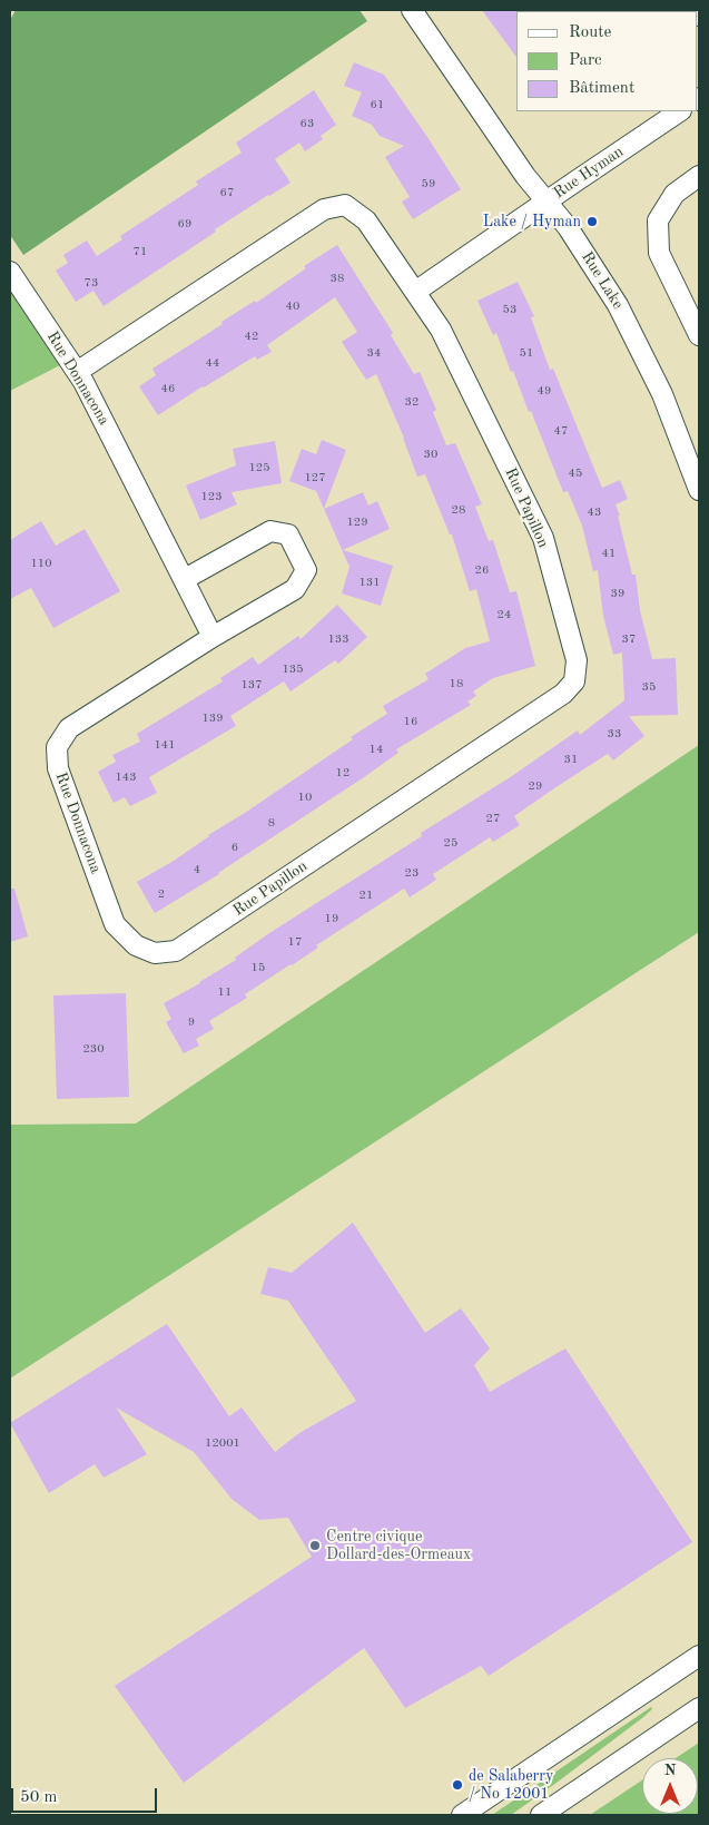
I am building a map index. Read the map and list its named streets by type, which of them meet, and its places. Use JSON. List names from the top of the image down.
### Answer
{
  "streets": {
    "street": [
      "Rue Hyman",
      "Rue Lake",
      "Rue Donnacona",
      "Rue Papillon"
    ]
  },
  "crossings": [
    ["Rue Hyman", "Rue Lake"],
    ["Rue Hyman", "Rue Papillon"],
    ["Rue Donnacona", "Rue Papillon"]
  ],
  "places": ["Lake / Hyman", "Centre civique Dollard-des-Ormeaux", "de Salaberry / No 12001"],
  "house_numbers": [
    "61",
    "63",
    "59",
    "67",
    "69",
    "71",
    "38",
    "73",
    "40",
    "53",
    "42",
    "34",
    "51",
    "44",
    "46",
    "49",
    "32",
    "47",
    "30",
    "125",
    "45",
    "127",
    "123",
    "28",
    "43",
    "129",
    "41",
    "110",
    "26",
    "131",
    "39",
    "24",
    "133",
    "37",
    "135",
    "18",
    "137",
    "35",
    "139",
    "16",
    "33",
    "141",
    "14",
    "31",
    "12",
    "143",
    "29",
    "10",
    "27",
    "8",
    "25",
    "6",
    "4",
    "23",
    "2",
    "21",
    "19",
    "17",
    "15",
    "11",
    "9",
    "230",
    "12001"
  ],
  "legend": ["Route", "Parc", "Bâtiment"],
  "scale_bar": "50 m",
  "north": "top"
}
